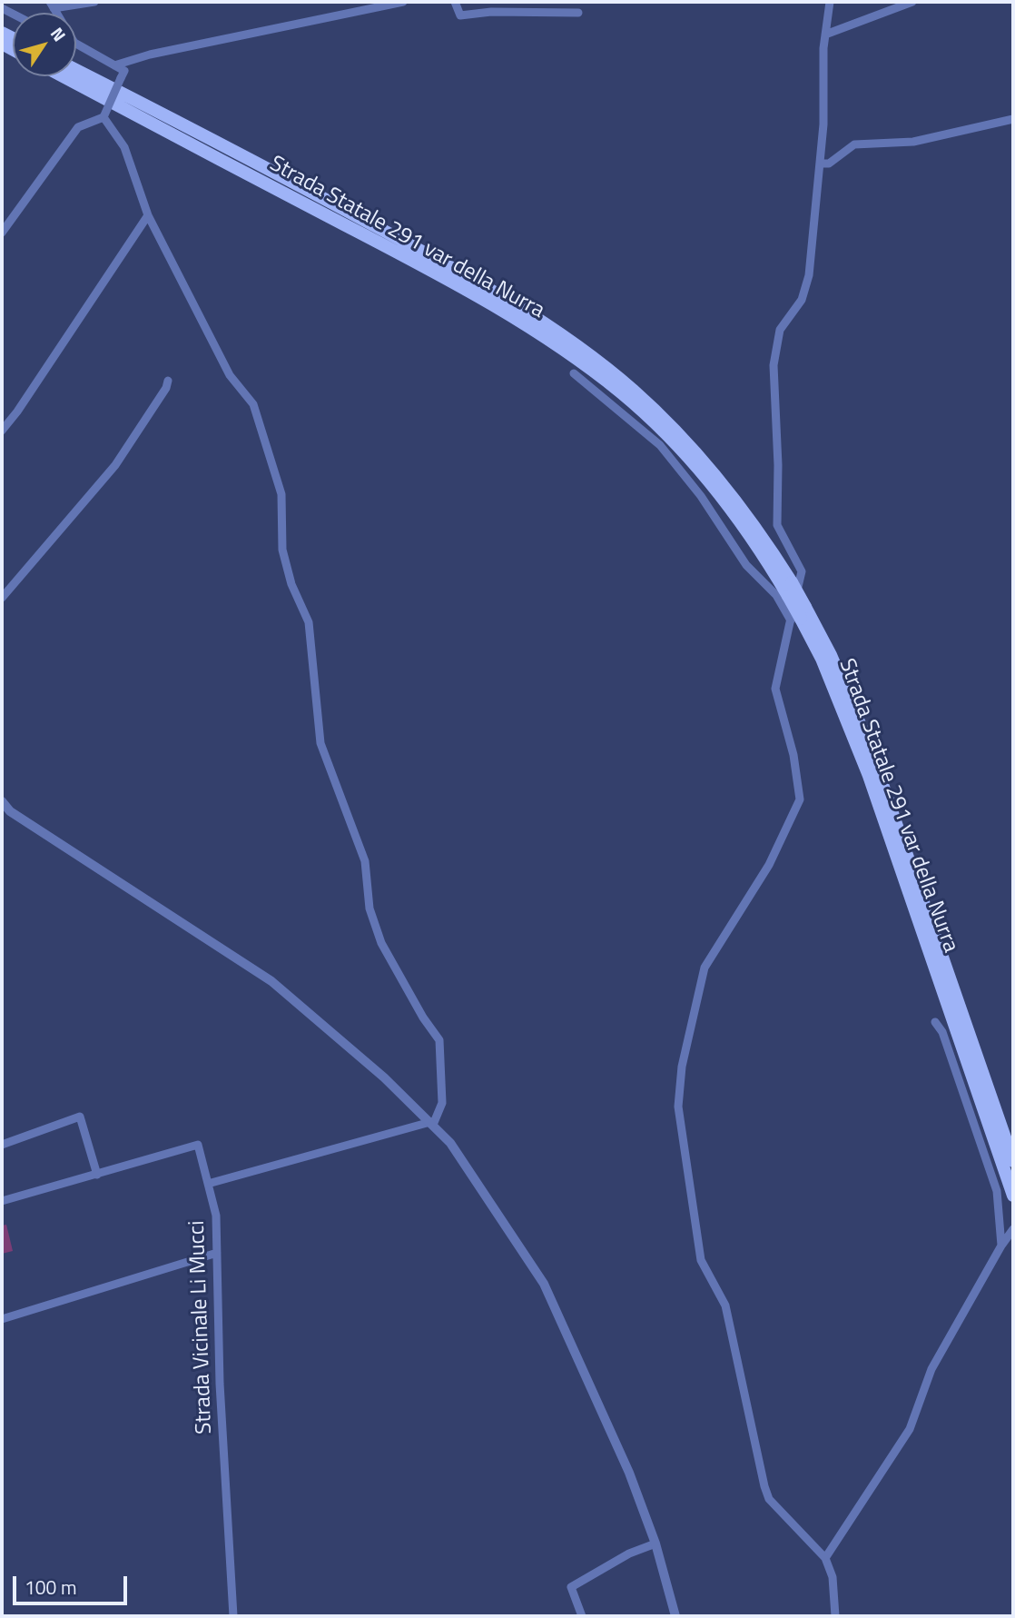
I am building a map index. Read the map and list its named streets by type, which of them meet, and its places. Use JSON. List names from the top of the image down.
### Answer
{
  "streets": {
    "highway": ["Strada Statale 291 var della Nurra"],
    "street": ["Strada Vicinale Li Mucci"]
  },
  "scale_bar": "100 m",
  "north": "top right"
}
